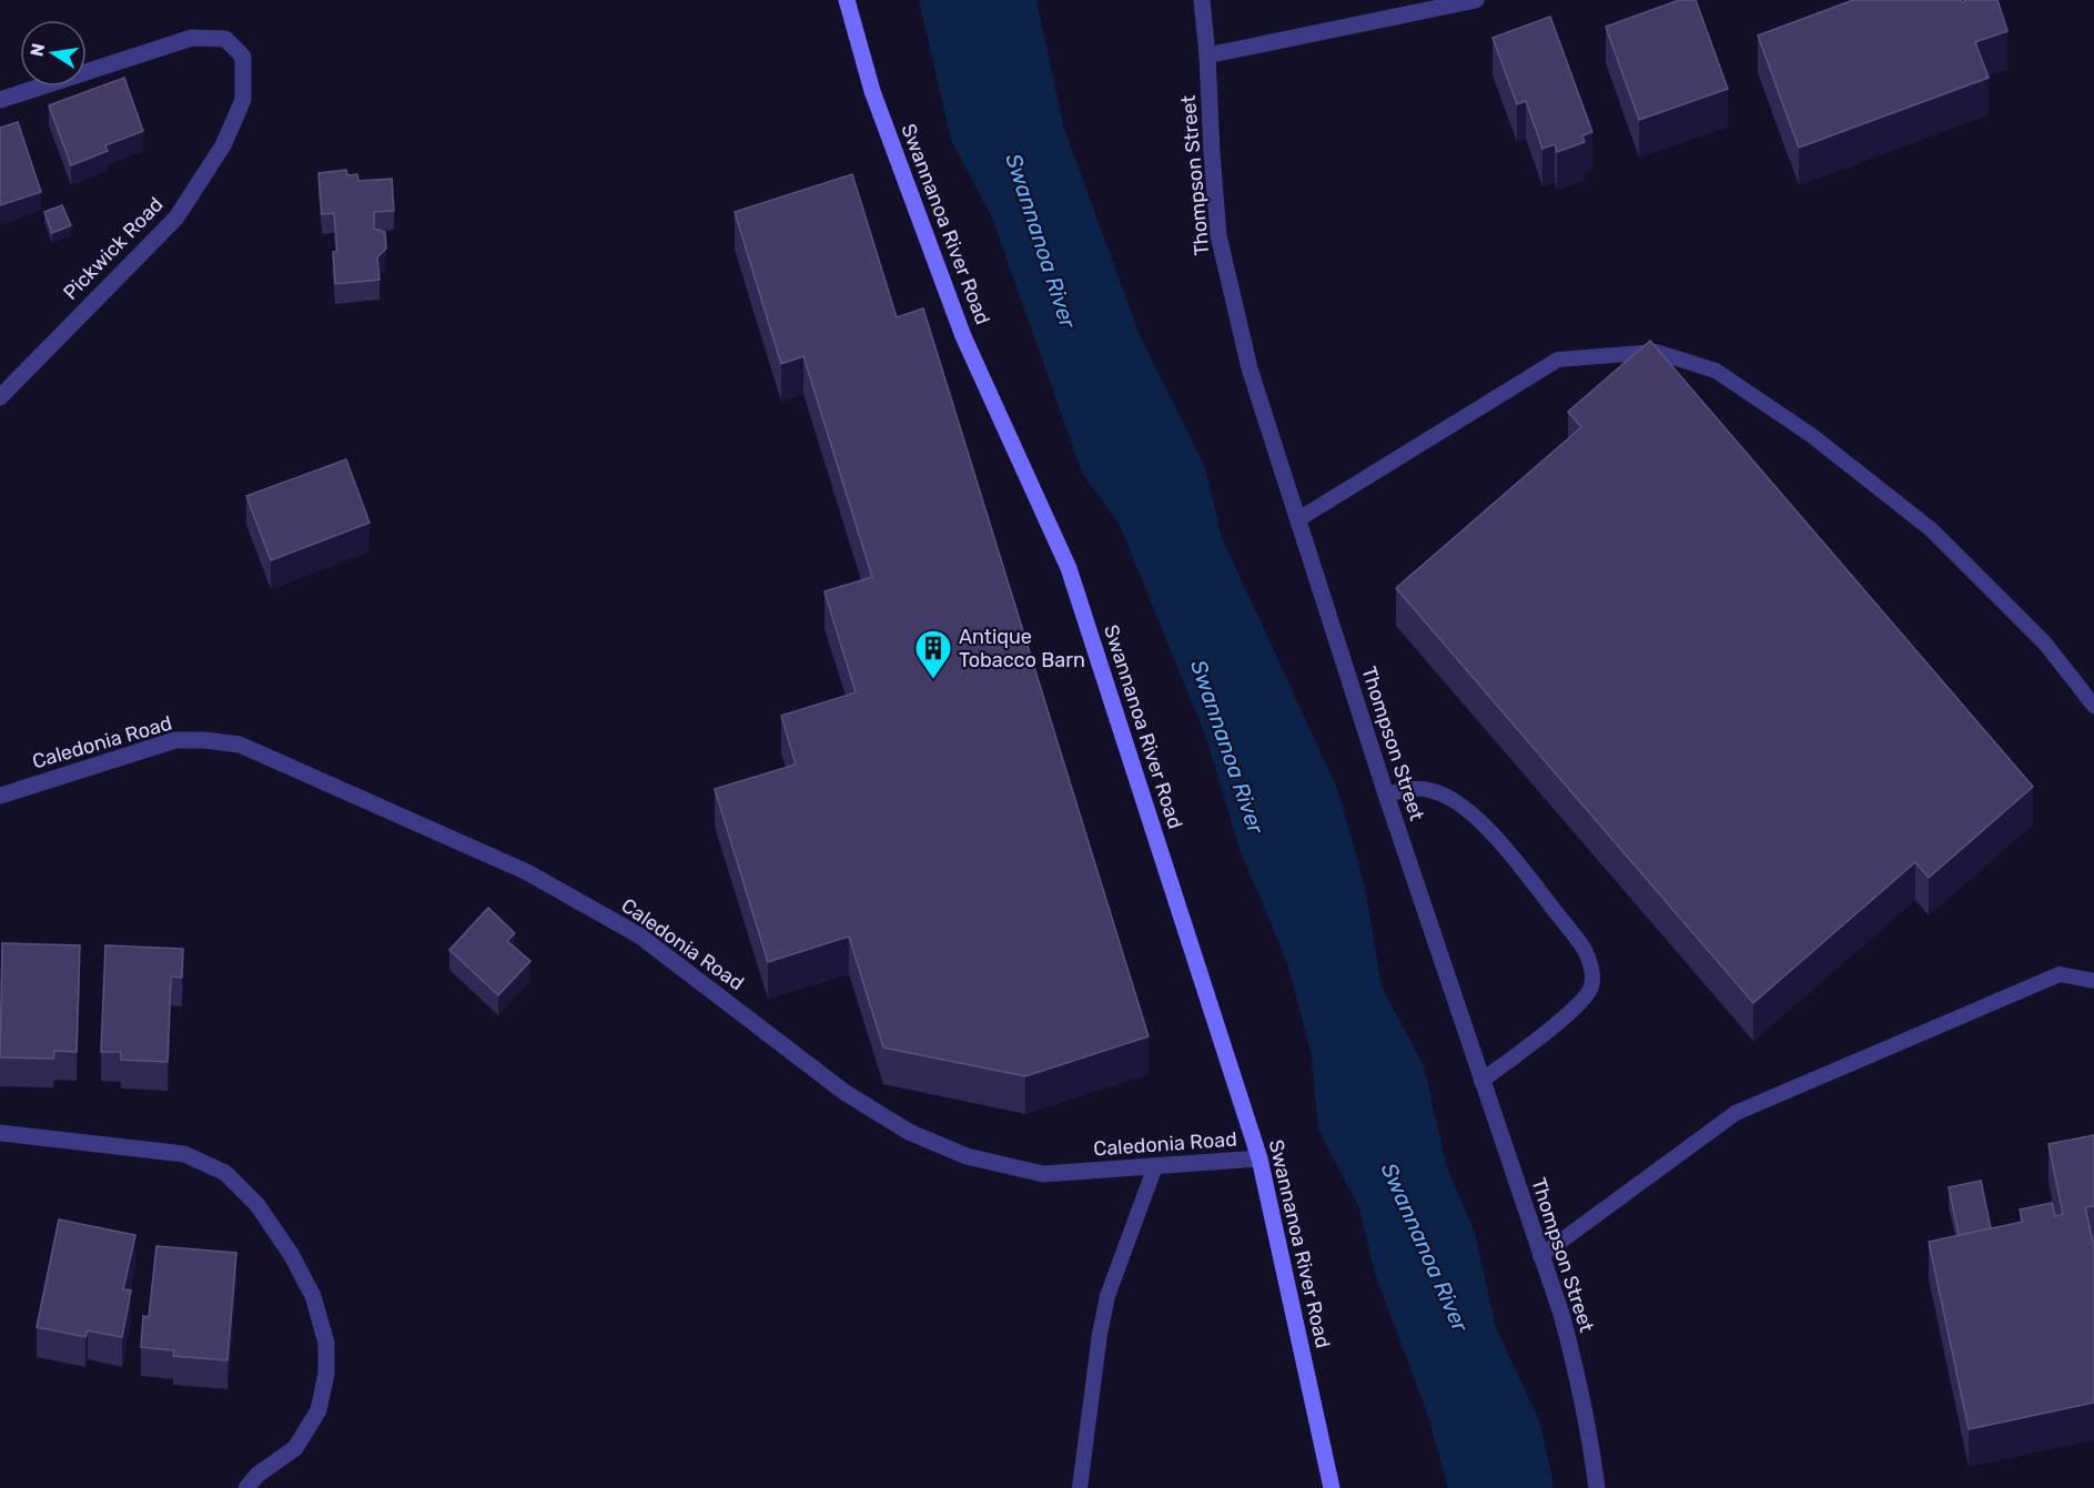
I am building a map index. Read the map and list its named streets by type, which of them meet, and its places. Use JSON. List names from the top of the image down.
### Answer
{
  "streets": {
    "main road": ["Swannanoa River Road"],
    "street": ["Thompson Street", "Pickwick Road", "Caledonia Road"]
  },
  "crossings": [
    ["Swannanoa River Road", "Caledonia Road"]
  ],
  "water": ["Swannanoa River"],
  "places": {
    "building": ["Antique Tobacco Barn"]
  },
  "north": "left"
}
